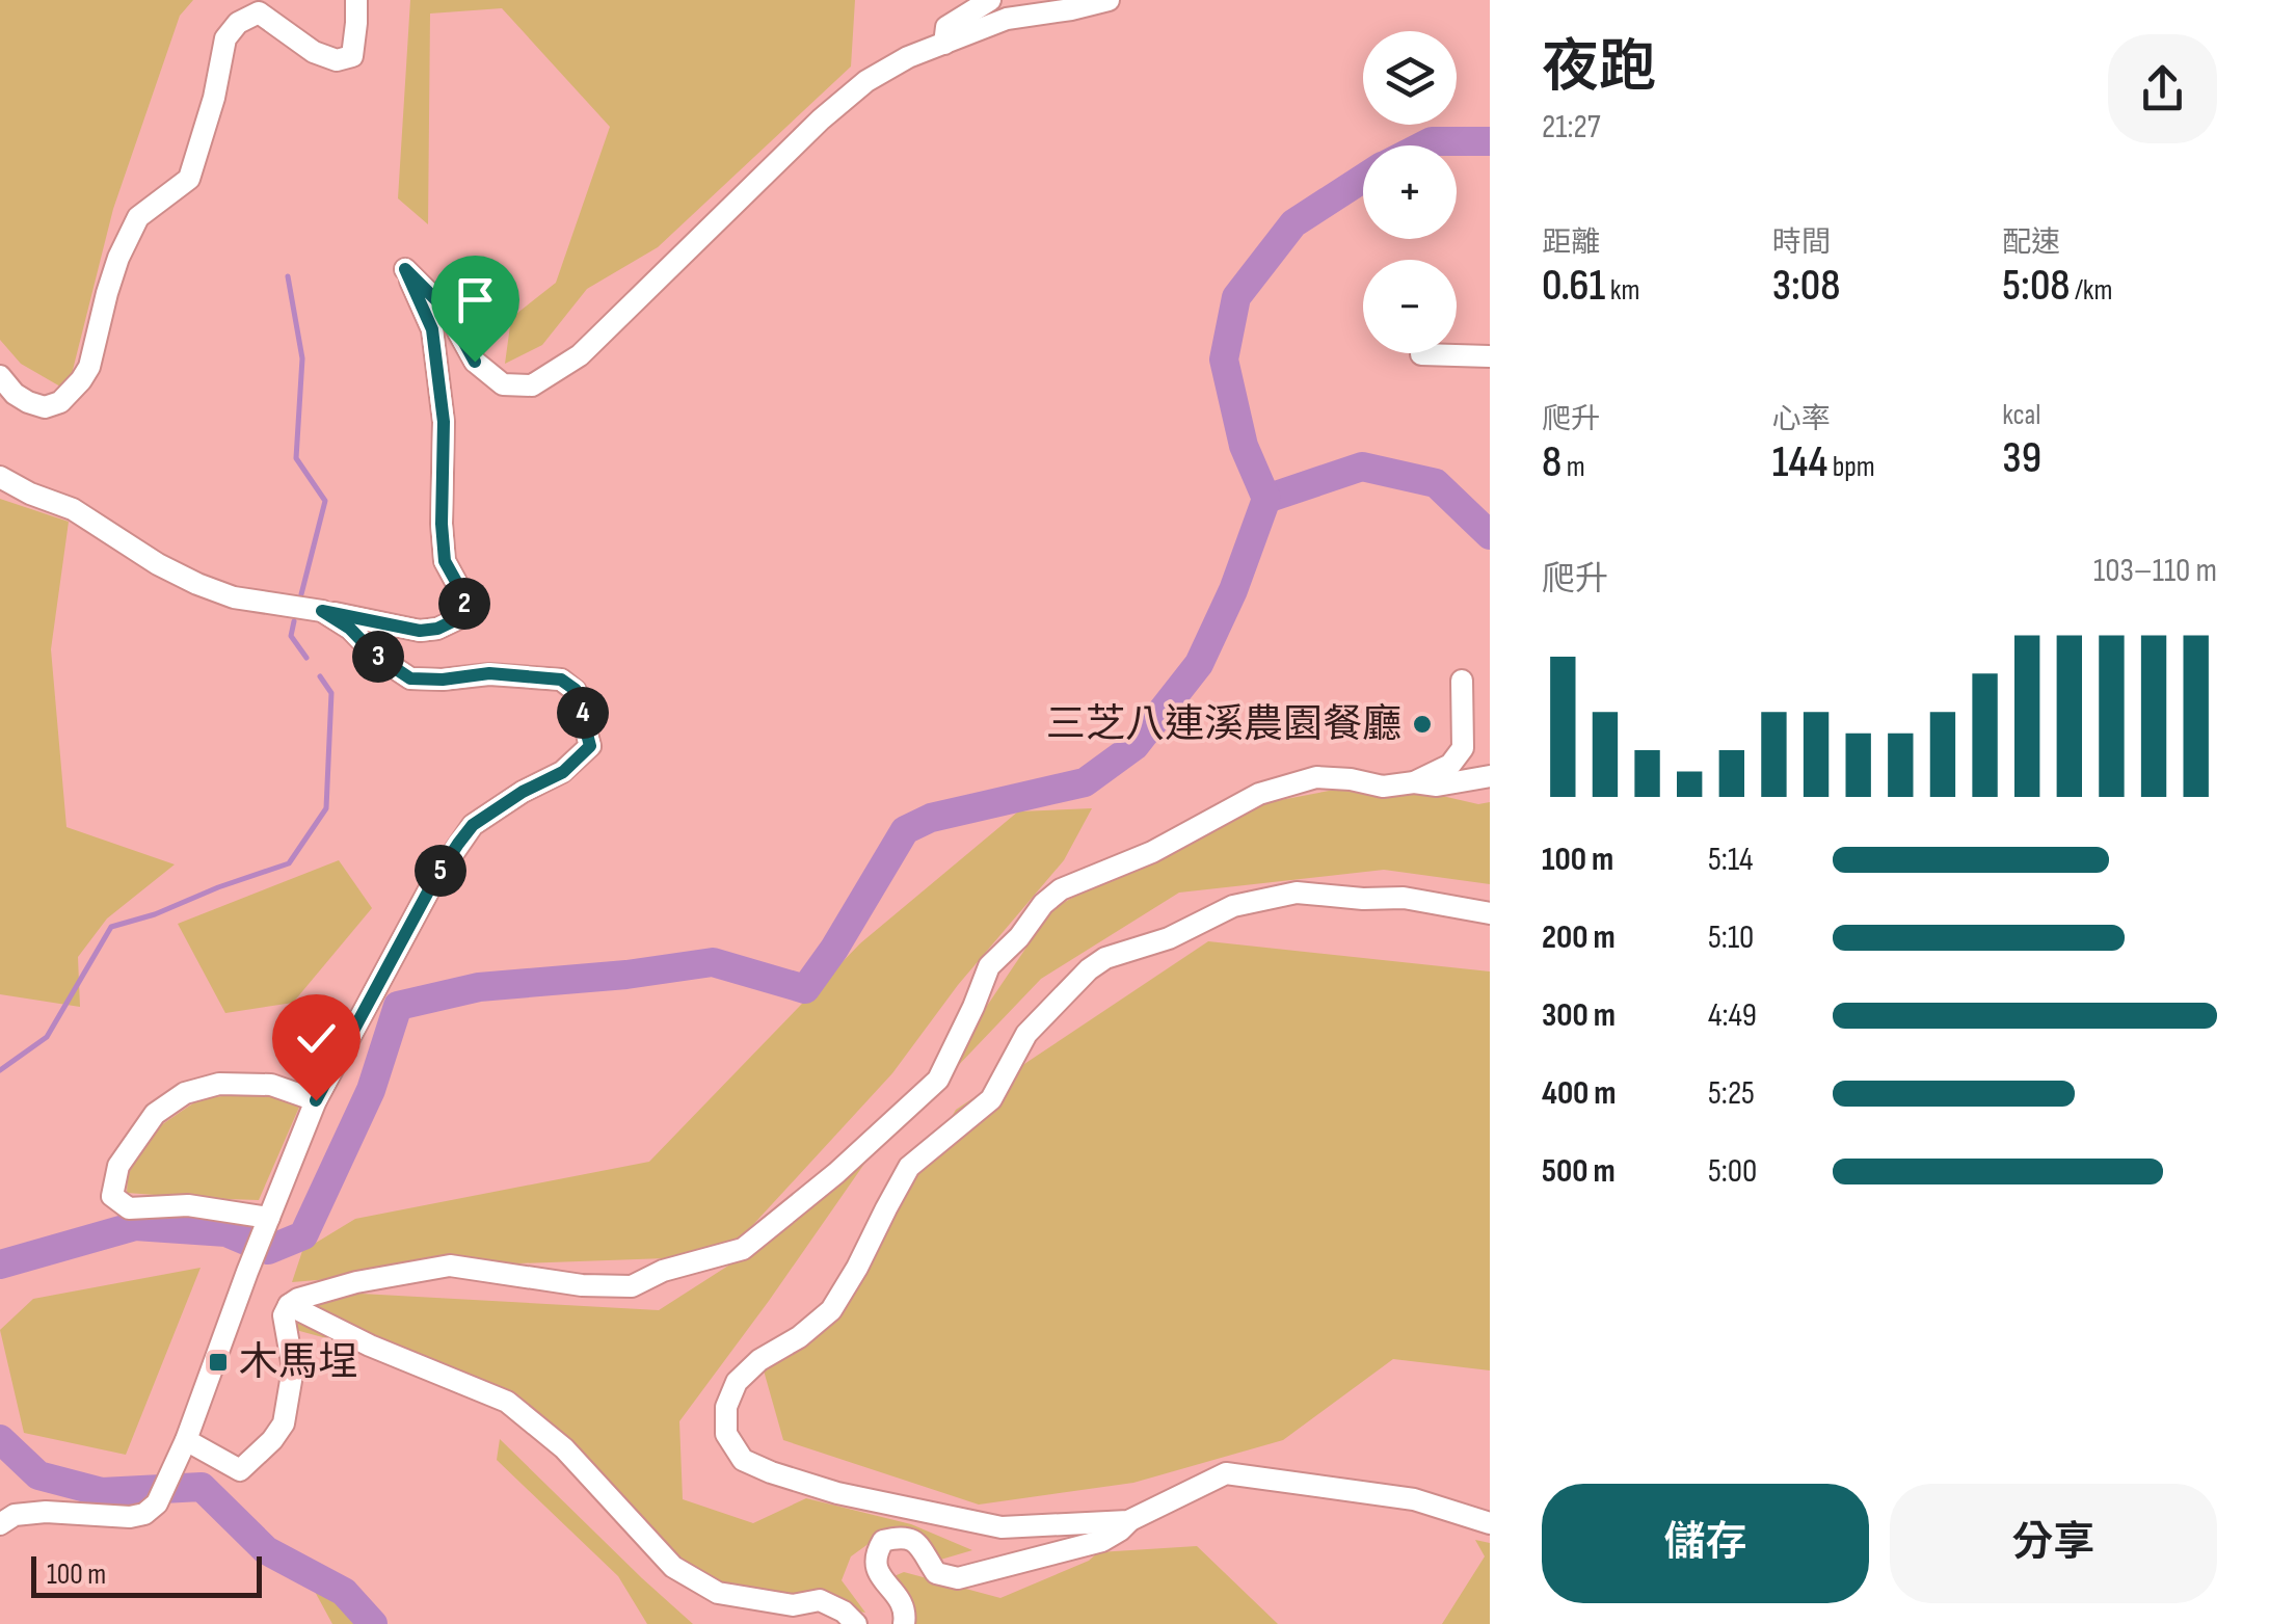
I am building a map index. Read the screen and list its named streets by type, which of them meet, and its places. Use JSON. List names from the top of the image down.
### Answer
{
  "places": {
    "other": ["三芝八連溪農園餐廳"],
    "transit": ["木馬埕"]
  },
  "scale_bar": "100 m",
  "page": {
    "heading": ["夜跑", "21:27"],
    "map_buttons": ["+", "−"],
    "stats": [
      ["距離", "0.61 km"],
      ["時間", "3:08"],
      ["配速", "5:08 /km"],
      ["爬升", "8 m"],
      ["心率", "144 bpm"],
      ["kcal", "39"]
    ],
    "chart": ["爬升", "103–110 m"],
    "pins": [
      "2",
      "3",
      "4",
      "5"
    ],
    "list": [
      {
        "name": "100 m",
        "note": "5:14"
      },
      {
        "name": "200 m",
        "note": "5:10"
      },
      {
        "name": "300 m",
        "note": "4:49"
      },
      {
        "name": "400 m",
        "note": "5:25"
      },
      {
        "name": "500 m",
        "note": "5:00"
      }
    ],
    "buttons": ["儲存", "分享"],
    "scale": "100 m"
  }
}
